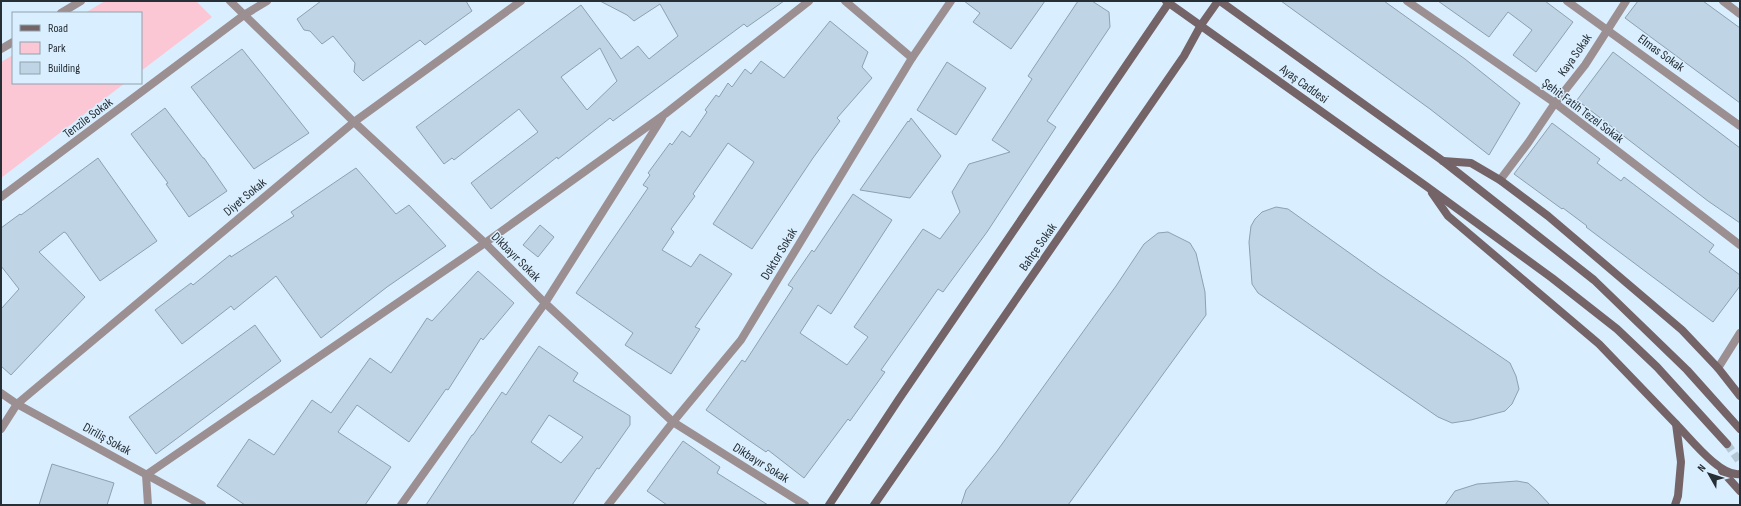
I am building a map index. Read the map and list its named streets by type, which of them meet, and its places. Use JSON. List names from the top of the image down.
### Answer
{
  "streets": {
    "main road": ["Ayaş Caddesi", "Bahçe Sokak"],
    "street": [
      "Elmas Sokak",
      "Kaya Sokak",
      "Şehit Fatih Tezel Sokak",
      "Tenzile Sokak",
      "Diyet Sokak",
      "Doktor Sokak",
      "Dikbayır Sokak",
      "Diriliş Sokak"
    ]
  },
  "crossings": [
    ["Elmas Sokak", "Kaya Sokak"],
    ["Kaya Sokak", "Şehit Fatih Tezel Sokak"],
    ["Ayaş Caddesi", "Bahçe Sokak"],
    ["Tenzile Sokak", "Dikbayır Sokak"],
    ["Diyet Sokak", "Dikbayır Sokak"],
    ["Diyet Sokak", "Diriliş Sokak"],
    ["Doktor Sokak", "Dikbayır Sokak"]
  ],
  "legend": ["Road", "Park", "Building"],
  "north": "top left"
}
